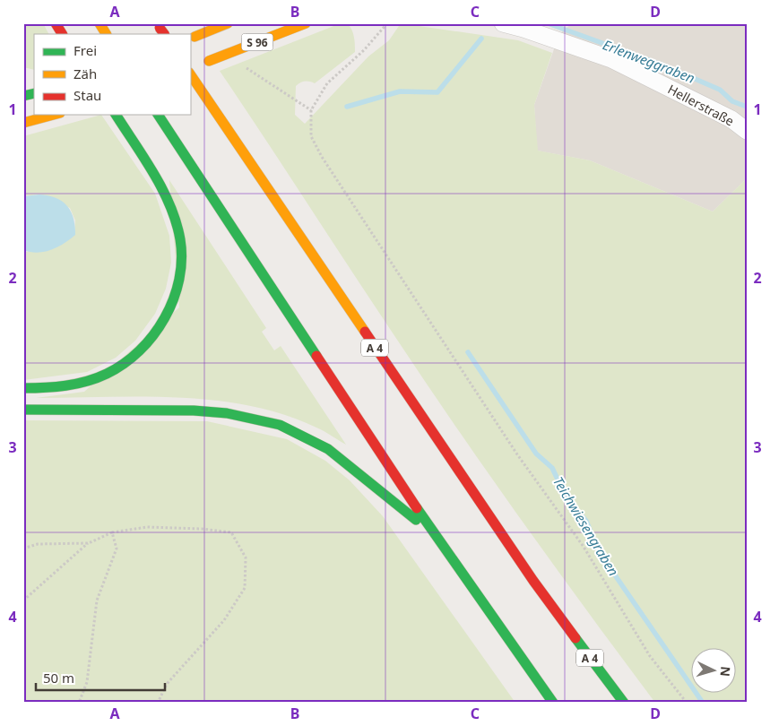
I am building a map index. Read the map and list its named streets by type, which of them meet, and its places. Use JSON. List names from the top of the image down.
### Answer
{
  "streets": {
    "main road": ["S 96", "A 4"],
    "street": ["Hellerstraße"]
  },
  "water": ["Erlenweggraben", "Teichwiesengraben"],
  "legend": ["Frei", "Zäh", "Stau"],
  "scale_bar": "50 m",
  "north": "right",
  "grid": {
    "columns": [
      "A",
      "B",
      "C",
      "D"
    ],
    "rows": [
      "1",
      "2",
      "3",
      "4"
    ]
  }
}
